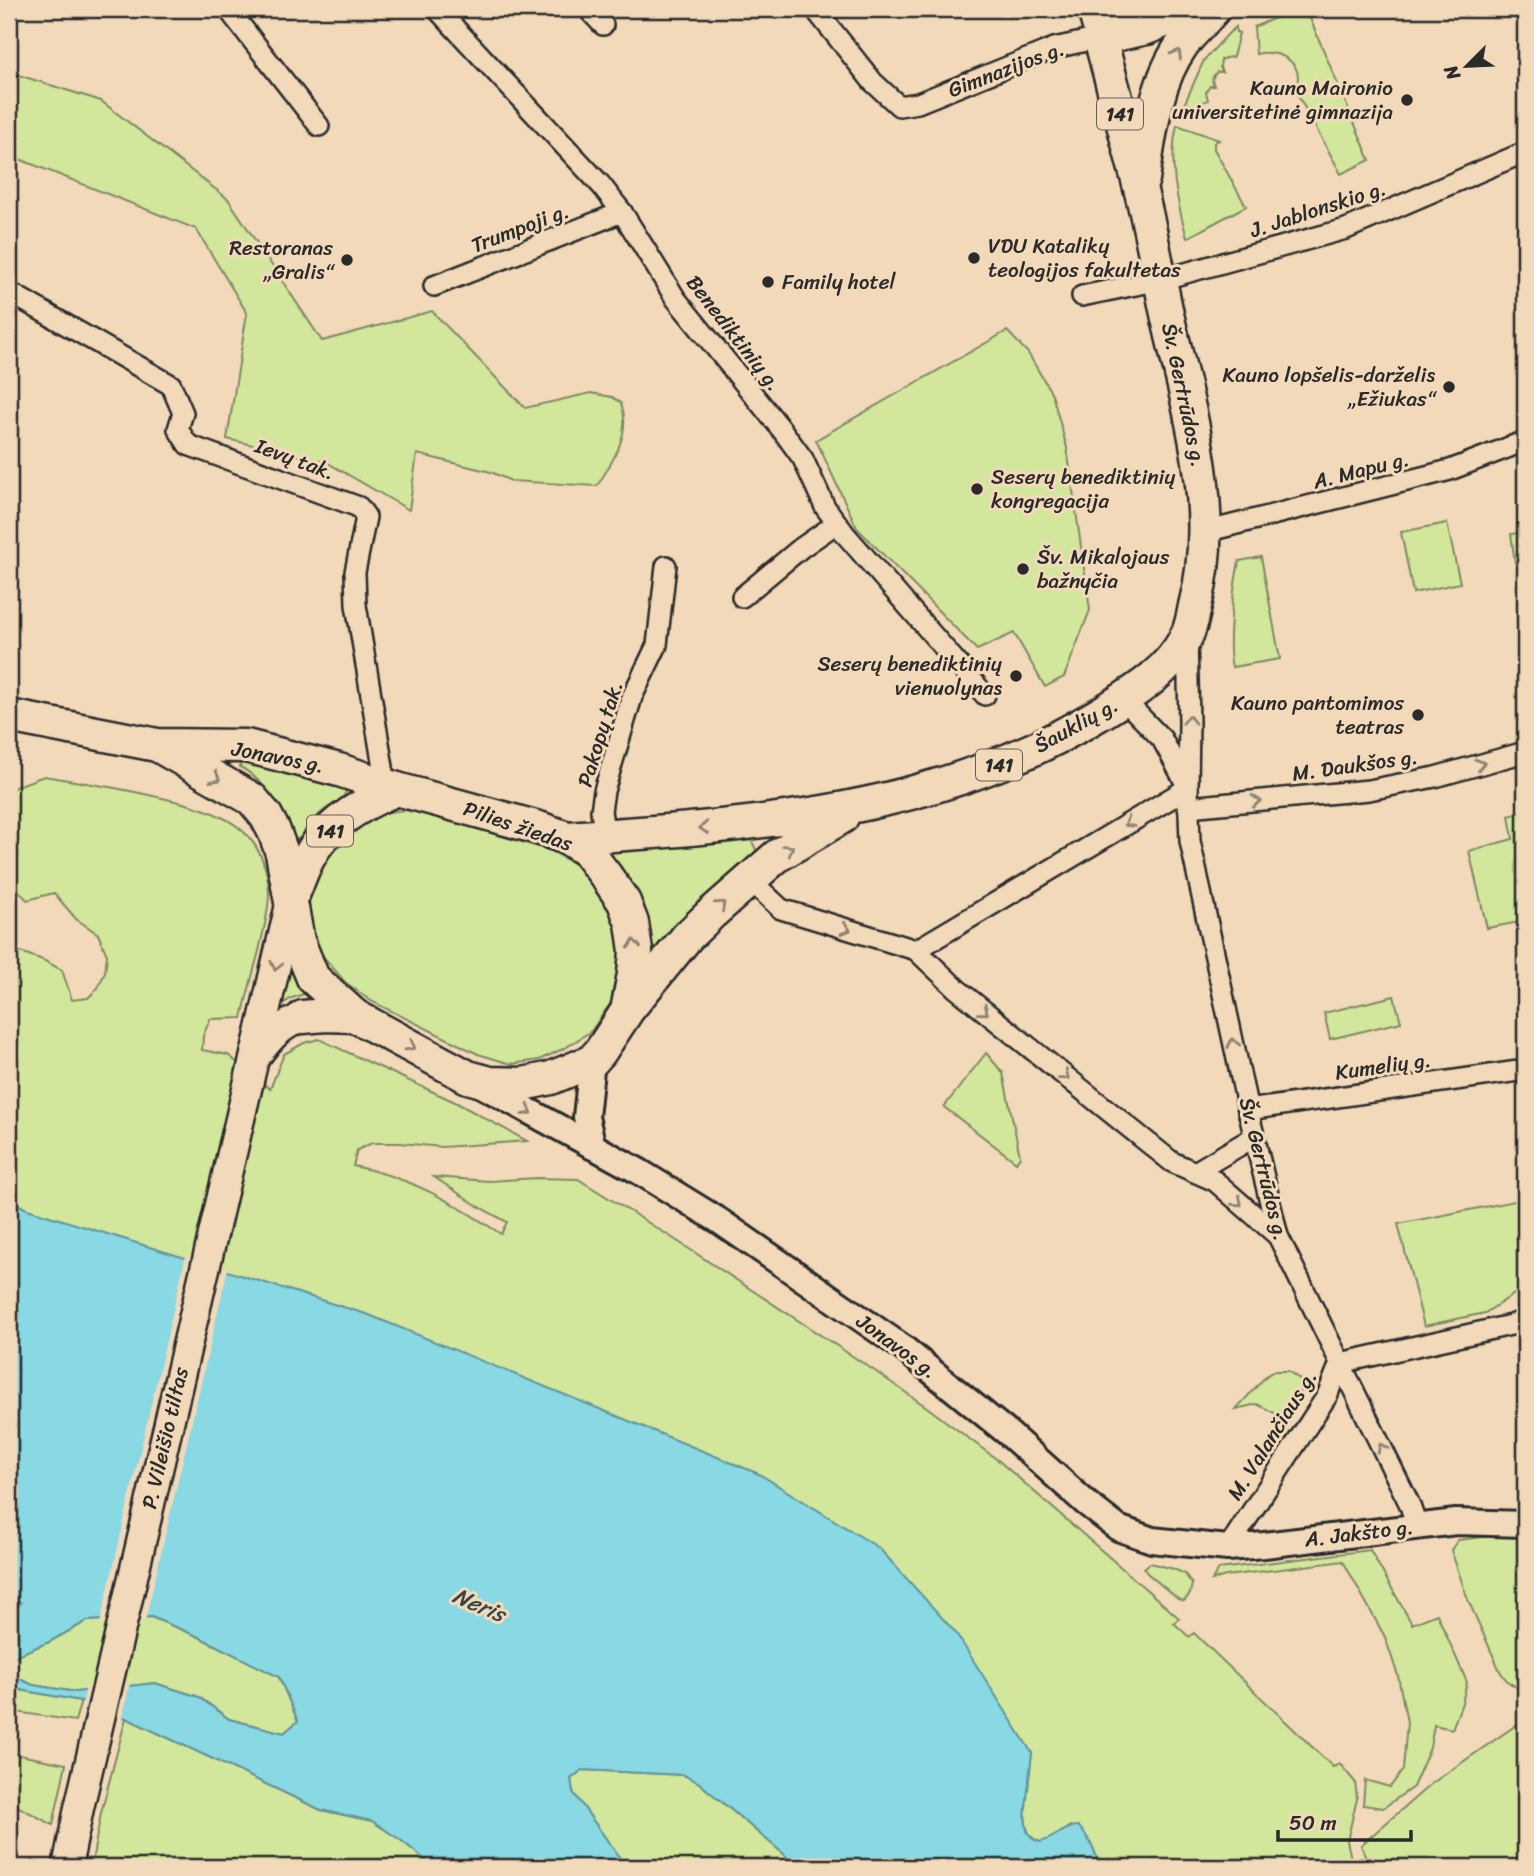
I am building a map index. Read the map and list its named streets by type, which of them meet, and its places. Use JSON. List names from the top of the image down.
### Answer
{
  "streets": {
    "main road": [
      "Gimnazijos g.",
      "141",
      "Šv. Gertrūdos g.",
      "Šauklių g.",
      "Jonavos g.",
      "Pilies žiedas",
      "P. Vileišio tiltas"
    ],
    "street": [
      "J. Jablonskio g.",
      "Trumpoji g.",
      "Benediktinių g.",
      "Ievų tak.",
      "A. Mapu g.",
      "Pakopų tak.",
      "M. Daukšos g.",
      "Kumelių g.",
      "M. Valančiaus g.",
      "A. Jakšto g."
    ]
  },
  "crossings": [
    ["Gimnazijos g.", "Šv. Gertrūdos g."],
    ["141", "Ievų tak."],
    ["141", "Šauklių g."],
    ["141", "Pakopų tak."],
    ["141", "Jonavos g."],
    ["141", "Pilies žiedas"],
    ["141", "P. Vileišio tiltas"],
    ["J. Jablonskio g.", "Šv. Gertrūdos g."],
    ["Trumpoji g.", "Benediktinių g."],
    ["Šv. Gertrūdos g.", "A. Mapu g."],
    ["Šv. Gertrūdos g.", "Šauklių g."],
    ["Šv. Gertrūdos g.", "M. Daukšos g."],
    ["Šv. Gertrūdos g.", "Kumelių g."],
    ["Šv. Gertrūdos g.", "M. Valančiaus g."],
    ["Šv. Gertrūdos g.", "A. Jakšto g."],
    ["Ievų tak.", "Jonavos g."],
    ["Ievų tak.", "Pilies žiedas"],
    ["Šauklių g.", "Pakopų tak."],
    ["Šauklių g.", "Pilies žiedas"],
    ["Jonavos g.", "Pilies žiedas"],
    ["Jonavos g.", "A. Jakšto g."],
    ["M. Valančiaus g.", "A. Jakšto g."]
  ],
  "one_way": ["Šv. Gertrūdos g.", "Pilies žiedas"],
  "water": ["Neris"],
  "places": [
    "Kauno Maironio universitetinė gimnazija",
    "VDU Katalikų teologijos fakultetas",
    "Restoranas „Gralis“",
    "Family hotel",
    "Kauno lopšelis-darželis „Ežiukas“",
    "Seserų benediktinių kongregacija",
    "Šv. Mikalojaus bažnyčia",
    "Seserų benediktinių vienuolynas",
    "Kauno pantomimos teatras"
  ],
  "scale_bar": "50 m",
  "north": "bottom left"
}
